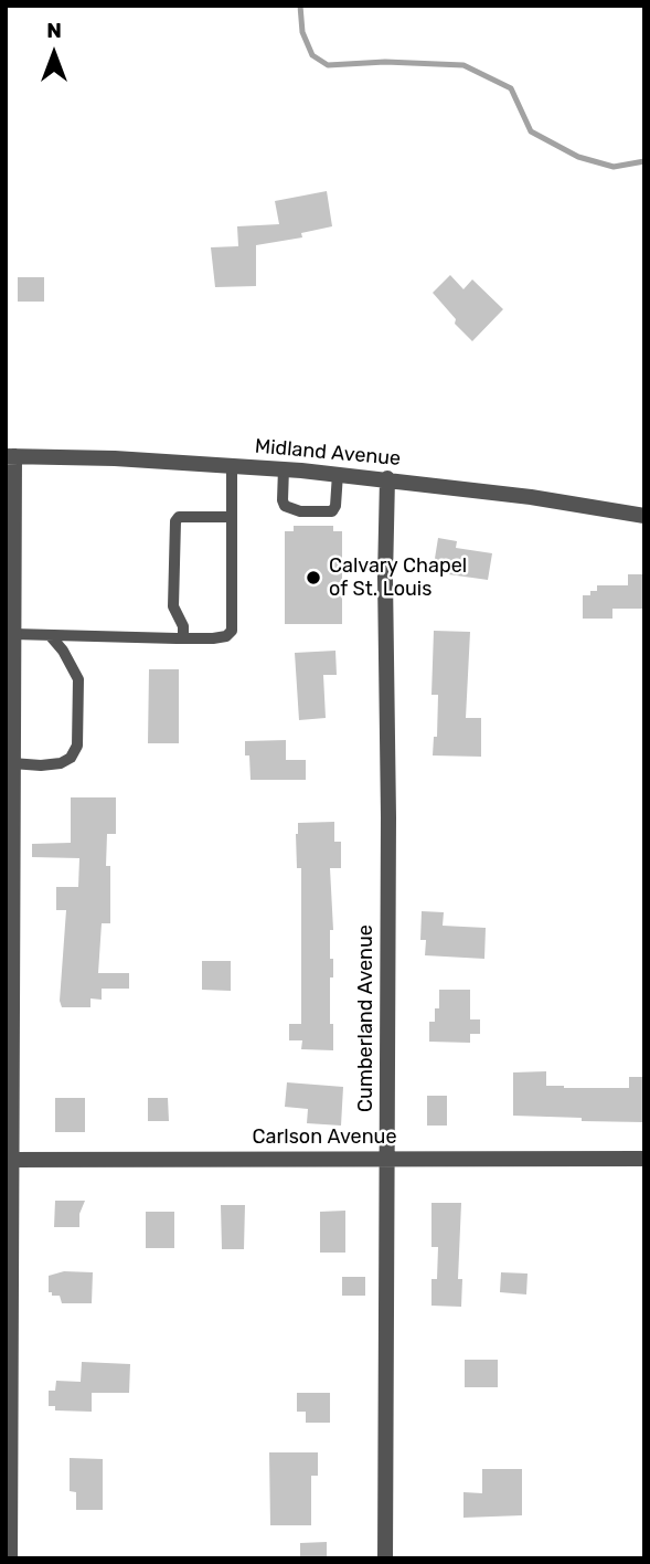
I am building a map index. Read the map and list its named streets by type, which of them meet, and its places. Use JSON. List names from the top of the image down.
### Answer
{
  "streets": {
    "street": ["Midland Avenue", "Cumberland Avenue", "Carlson Avenue"]
  },
  "crossings": [
    ["Midland Avenue", "Cumberland Avenue"],
    ["Cumberland Avenue", "Carlson Avenue"]
  ],
  "places": ["Calvary Chapel of St. Louis"],
  "north": "top"
}
